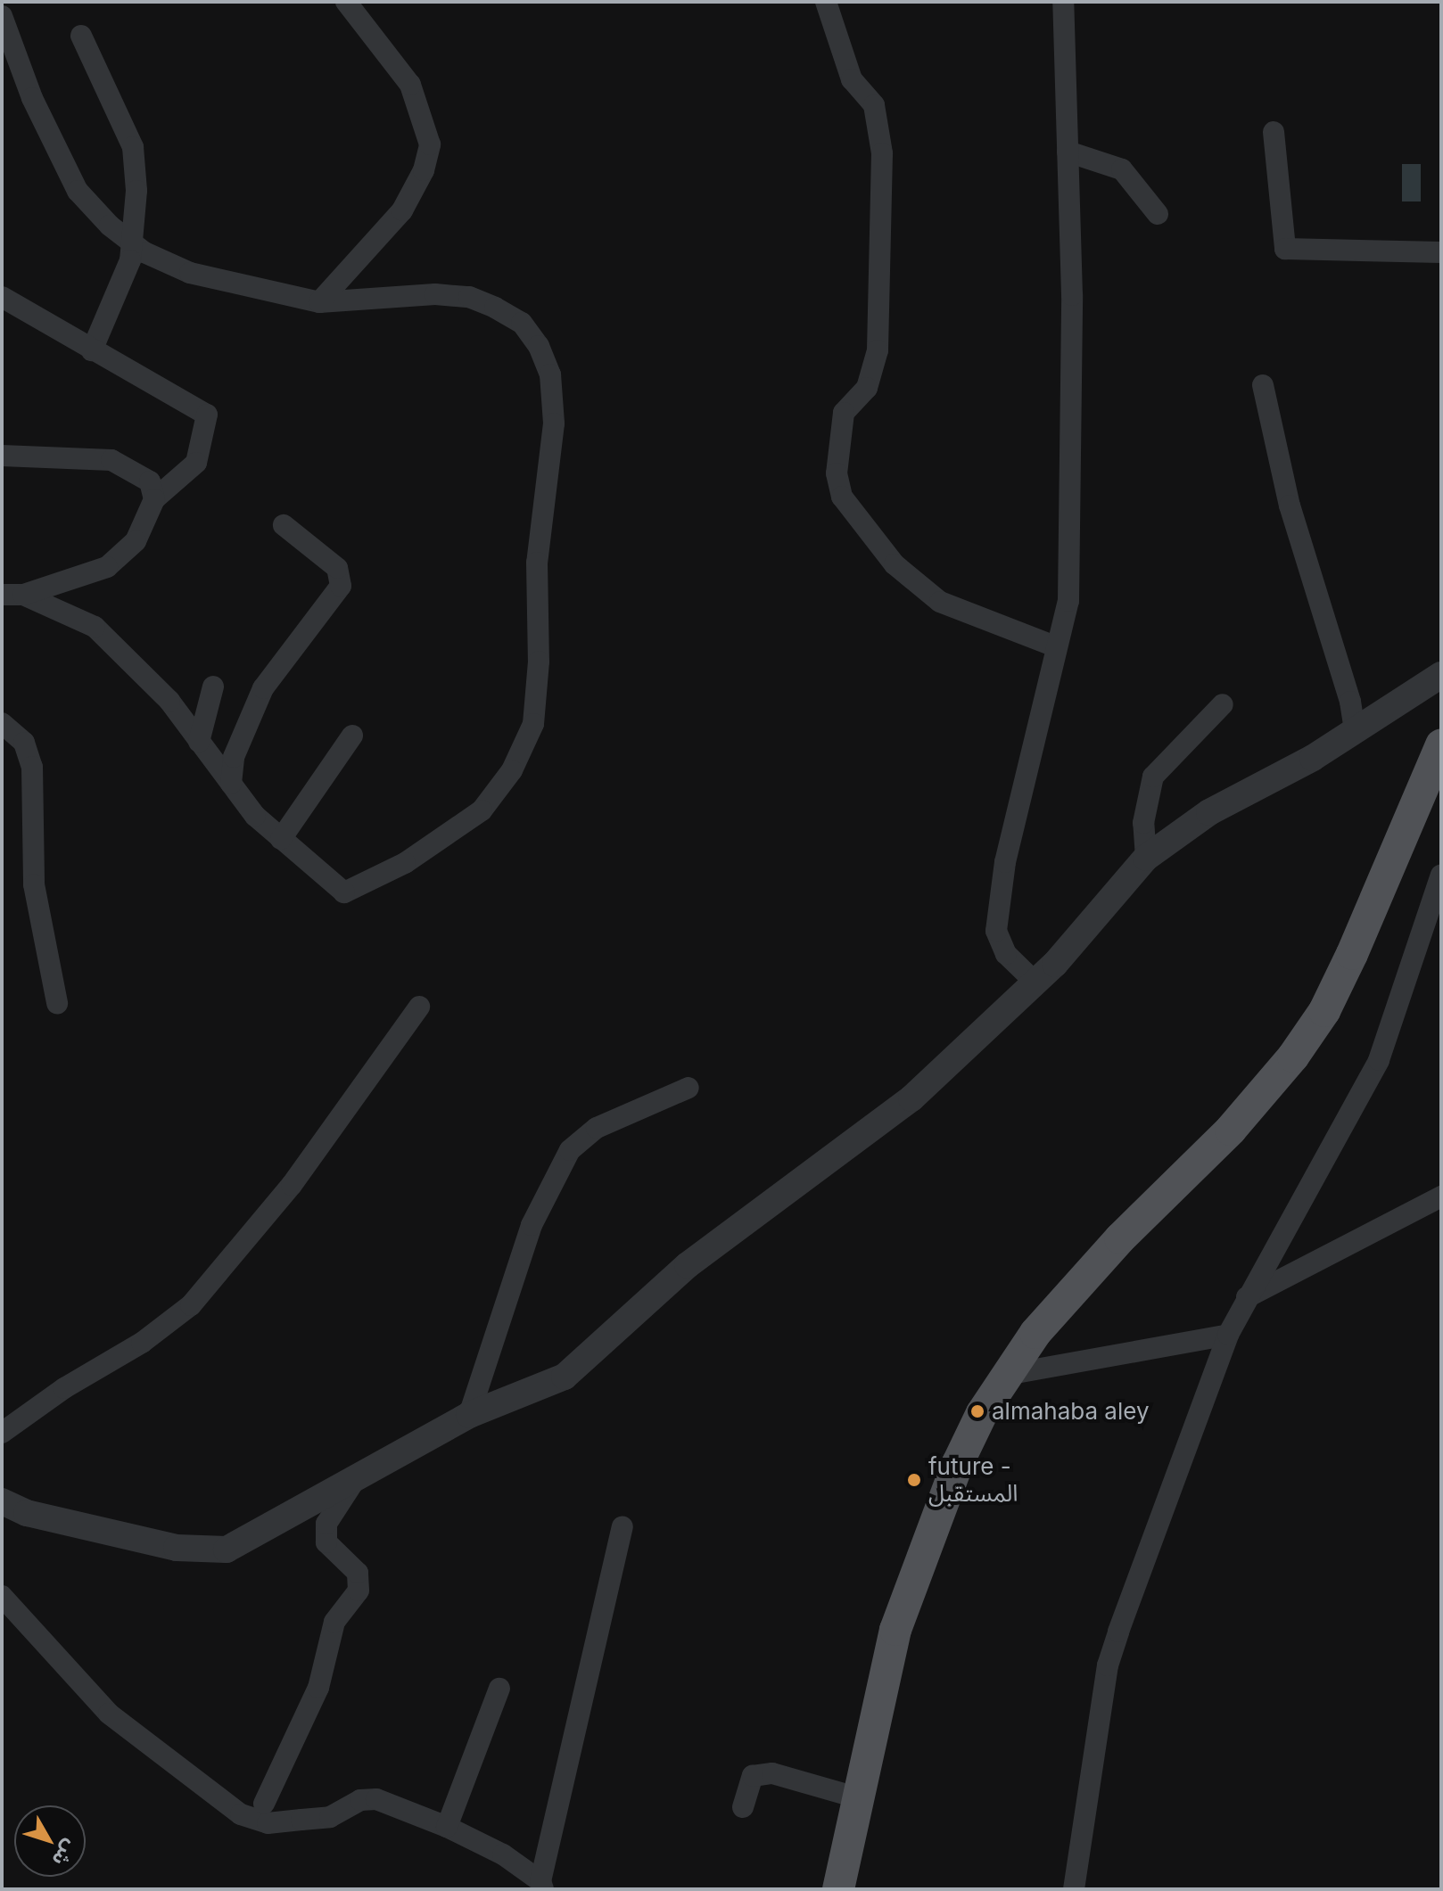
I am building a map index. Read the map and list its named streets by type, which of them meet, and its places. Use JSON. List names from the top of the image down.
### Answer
{
  "places": ["almahaba aley", "future - المستقبل"],
  "north": "bottom right"
}
